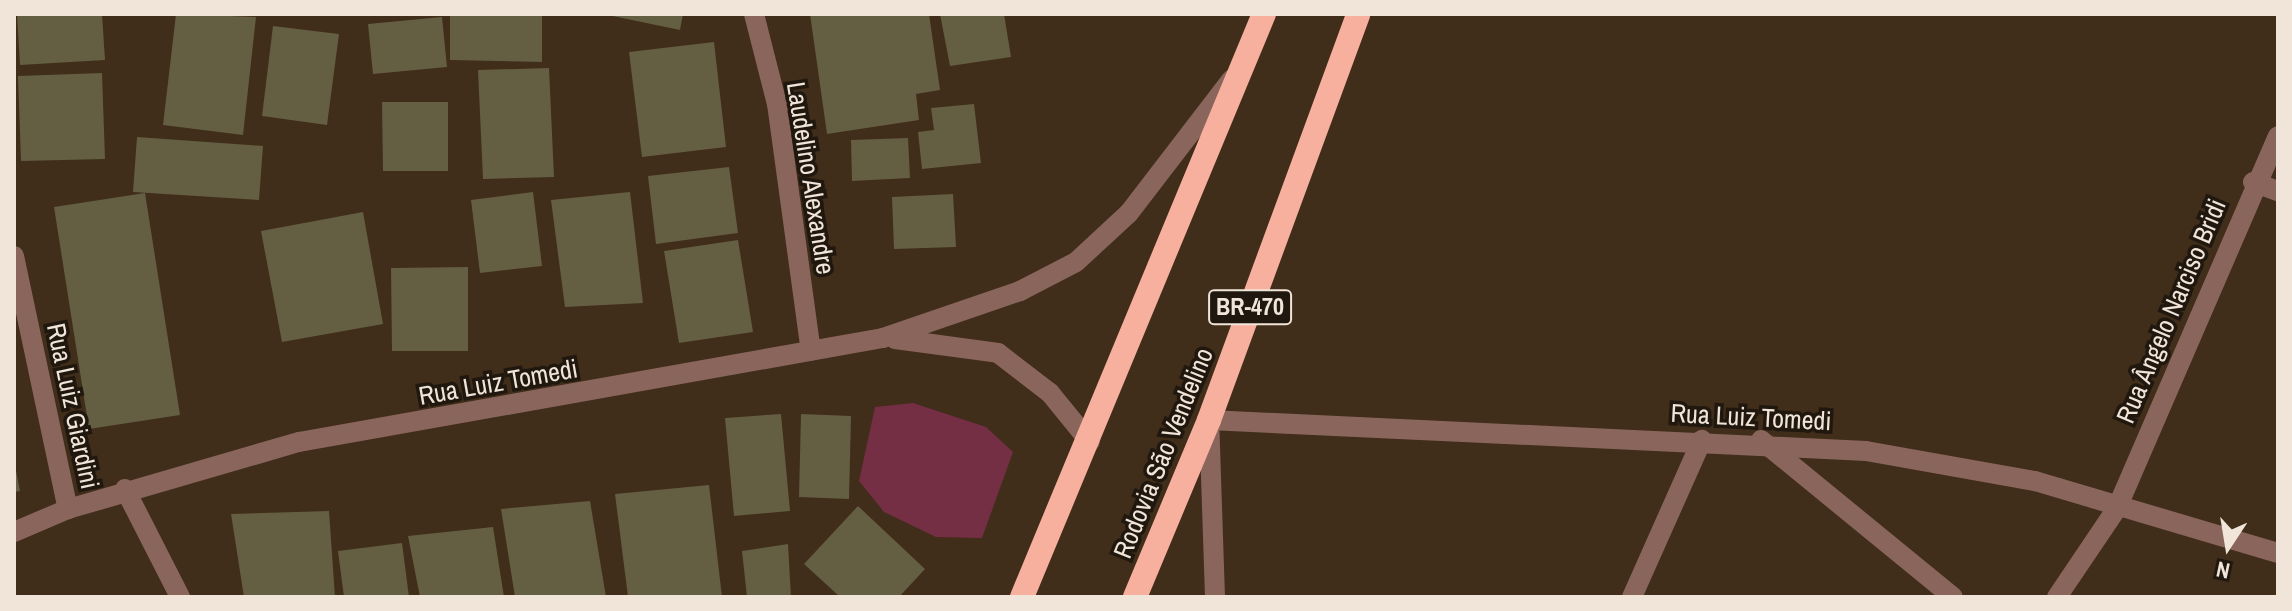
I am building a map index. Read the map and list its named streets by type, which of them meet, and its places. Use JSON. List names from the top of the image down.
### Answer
{
  "streets": {
    "highway": ["BR-470", "Rodovia São Vendelino"],
    "street": [
      "Laudelino Alexandre",
      "Rua Ângelo Narciso Bridi",
      "Rua Luiz Tomedi",
      "Rua Luiz Giardini"
    ]
  },
  "crossings": [
    ["Laudelino Alexandre", "Rua Luiz Tomedi"],
    ["Rua Ângelo Narciso Bridi", "Rua Luiz Tomedi"],
    ["Rua Luiz Tomedi", "Rua Luiz Giardini"],
    ["Rua Luiz Tomedi", "Rodovia São Vendelino"]
  ],
  "north": "bottom"
}
